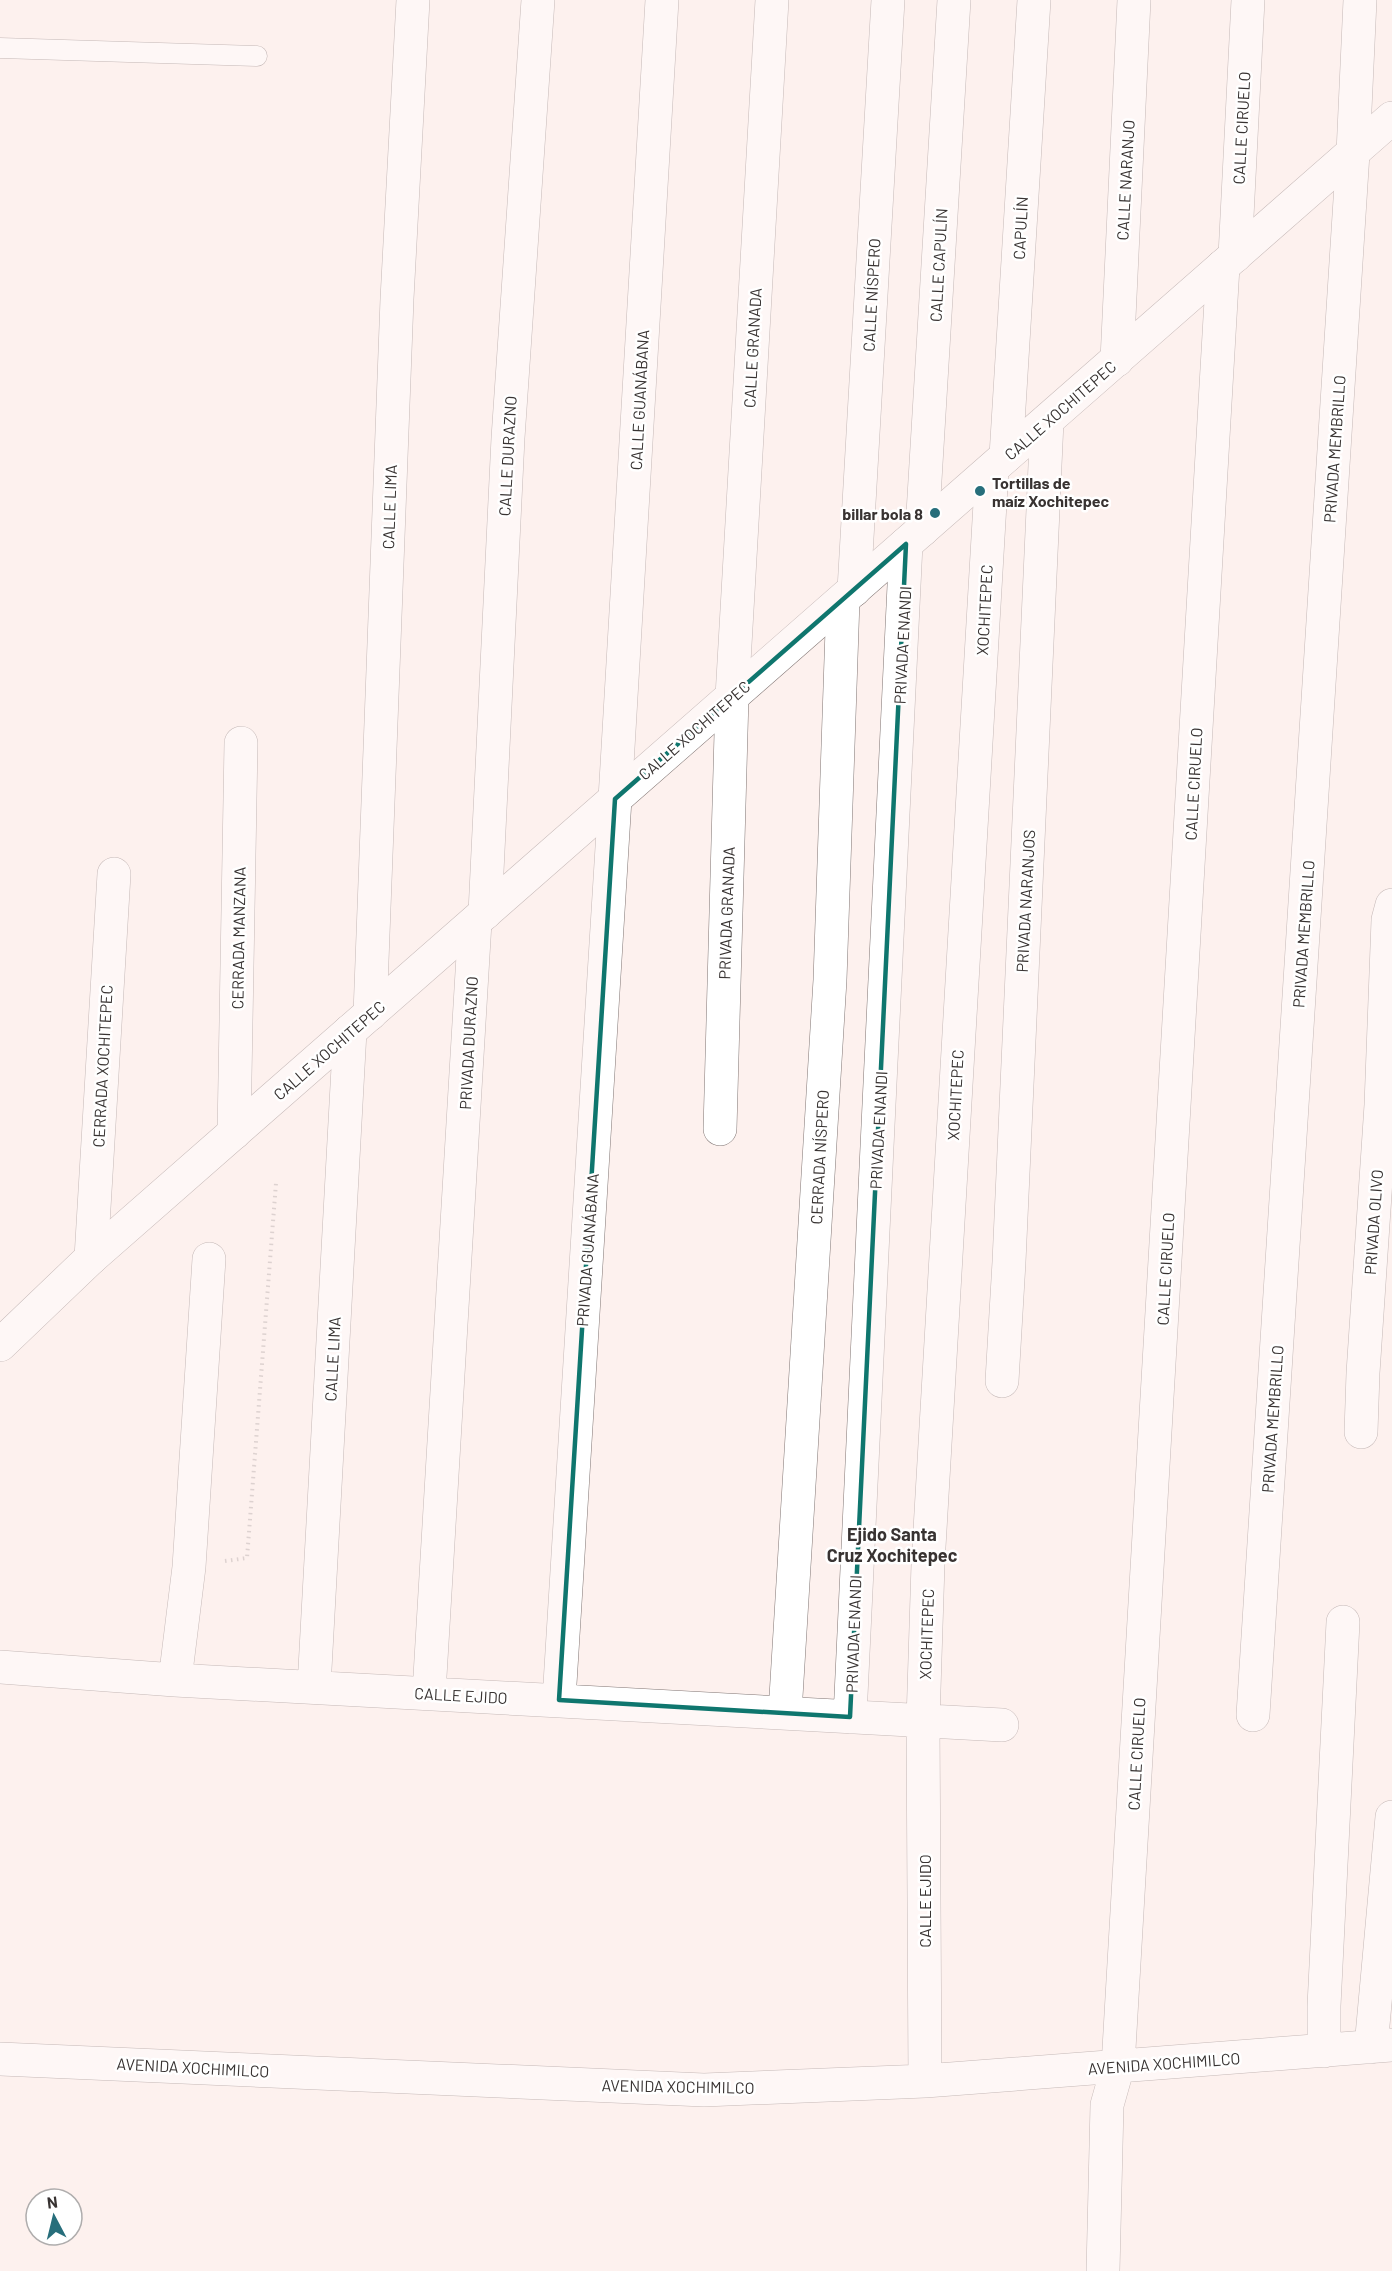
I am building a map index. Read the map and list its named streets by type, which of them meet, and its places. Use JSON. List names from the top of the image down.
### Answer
{
  "streets": {
    "street": [
      "CALLE CIRUELO",
      "CALLE NARANJO",
      "CAPULÍN",
      "CALLE CAPULÍN",
      "CALLE NÍSPERO",
      "CALLE GRANADA",
      "CALLE GUANÁBANA",
      "CALLE XOCHITEPEC",
      "PRIVADA MEMBRILLO",
      "CALLE DURAZNO",
      "CALLE LIMA",
      "XOCHITEPEC",
      "PRIVADA ENANDI",
      "PRIVADA NARANJOS",
      "PRIVADA GRANADA",
      "CERRADA MANZANA",
      "PRIVADA DURAZNO",
      "CERRADA XOCHITEPEC",
      "CERRADA NÍSPERO",
      "PRIVADA OLIVO",
      "PRIVADA GUANÁBANA",
      "CALLE EJIDO",
      "AVENIDA XOCHIMILCO"
    ]
  },
  "crossings": [
    ["CALLE CIRUELO", "CALLE XOCHITEPEC"],
    ["CALLE CIRUELO", "AVENIDA XOCHIMILCO"],
    ["CALLE NARANJO", "CALLE XOCHITEPEC"],
    ["CAPULÍN", "CALLE XOCHITEPEC"],
    ["CAPULÍN", "XOCHITEPEC"],
    ["CALLE CAPULÍN", "CALLE XOCHITEPEC"],
    ["CALLE CAPULÍN", "PRIVADA ENANDI"],
    ["CALLE NÍSPERO", "CALLE XOCHITEPEC"],
    ["CALLE NÍSPERO", "CERRADA NÍSPERO"],
    ["CALLE GRANADA", "CALLE XOCHITEPEC"],
    ["CALLE GRANADA", "PRIVADA GRANADA"],
    ["CALLE GUANÁBANA", "CALLE XOCHITEPEC"],
    ["CALLE GUANÁBANA", "PRIVADA GUANÁBANA"],
    ["CALLE XOCHITEPEC", "PRIVADA MEMBRILLO"],
    ["CALLE XOCHITEPEC", "CALLE DURAZNO"],
    ["CALLE XOCHITEPEC", "CALLE LIMA"],
    ["CALLE XOCHITEPEC", "XOCHITEPEC"],
    ["CALLE XOCHITEPEC", "PRIVADA ENANDI"],
    ["CALLE XOCHITEPEC", "PRIVADA NARANJOS"],
    ["CALLE XOCHITEPEC", "PRIVADA GRANADA"],
    ["CALLE XOCHITEPEC", "CERRADA MANZANA"],
    ["CALLE XOCHITEPEC", "PRIVADA DURAZNO"],
    ["CALLE XOCHITEPEC", "CERRADA XOCHITEPEC"],
    ["CALLE XOCHITEPEC", "CERRADA NÍSPERO"],
    ["CALLE XOCHITEPEC", "PRIVADA GUANÁBANA"],
    ["CALLE DURAZNO", "PRIVADA DURAZNO"],
    ["CALLE LIMA", "CALLE EJIDO"],
    ["XOCHITEPEC", "CALLE EJIDO"],
    ["PRIVADA ENANDI", "CALLE EJIDO"],
    ["PRIVADA DURAZNO", "CALLE EJIDO"],
    ["CERRADA NÍSPERO", "CALLE EJIDO"],
    ["PRIVADA GUANÁBANA", "CALLE EJIDO"],
    ["CALLE EJIDO", "AVENIDA XOCHIMILCO"]
  ],
  "districts": ["Ejido Santa Cruz Xochitepec"],
  "places": ["Tortillas de maíz Xochitepec", "billar bola 8"],
  "north": "top"
}
